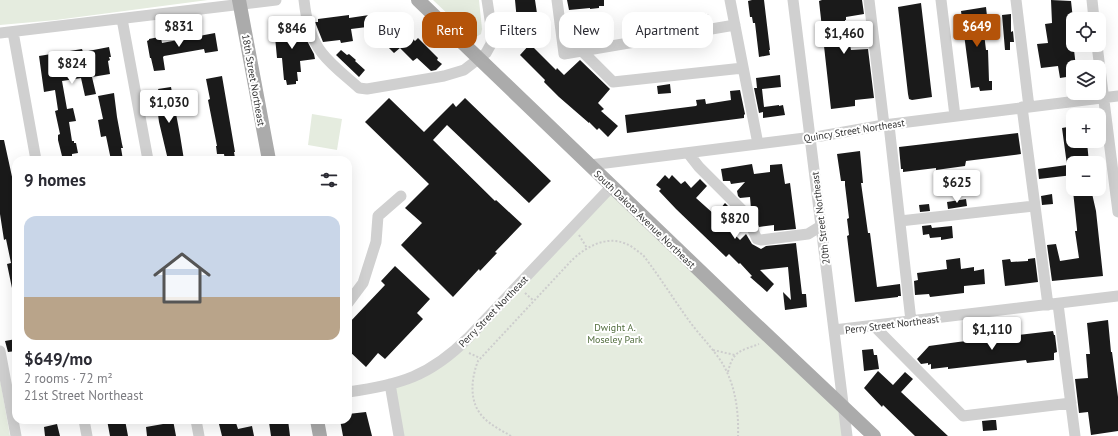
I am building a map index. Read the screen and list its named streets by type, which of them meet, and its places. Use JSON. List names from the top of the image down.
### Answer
{
  "streets": {
    "main road": ["18th Street Northeast", "South Dakota Avenue Northeast"],
    "street": ["Quincy Street Northeast", "20th Street Northeast", "Perry Street Northeast"]
  },
  "crossings": [
    ["Quincy Street Northeast", "20th Street Northeast"],
    ["Quincy Street Northeast", "South Dakota Avenue Northeast"],
    ["20th Street Northeast", "South Dakota Avenue Northeast"],
    ["20th Street Northeast", "Perry Street Northeast"],
    ["South Dakota Avenue Northeast", "Perry Street Northeast"]
  ],
  "parks": ["Dwight A. Moseley Park"],
  "page": {
    "map_buttons": ["+", "−"],
    "chip": [
      "Buy",
      "Rent",
      "Filters",
      "New",
      "Apartment"
    ],
    "price": [
      "$831",
      "$649",
      "$846",
      "$1,460",
      "$824",
      "$1,030",
      "$625",
      "$820",
      "$1,110"
    ],
    "heading": "9 homes",
    "list": [
      {
        "name": "$649/mo",
        "note": "2 rooms · 72 m² · 21st Street Northeast"
      }
    ]
  }
}
